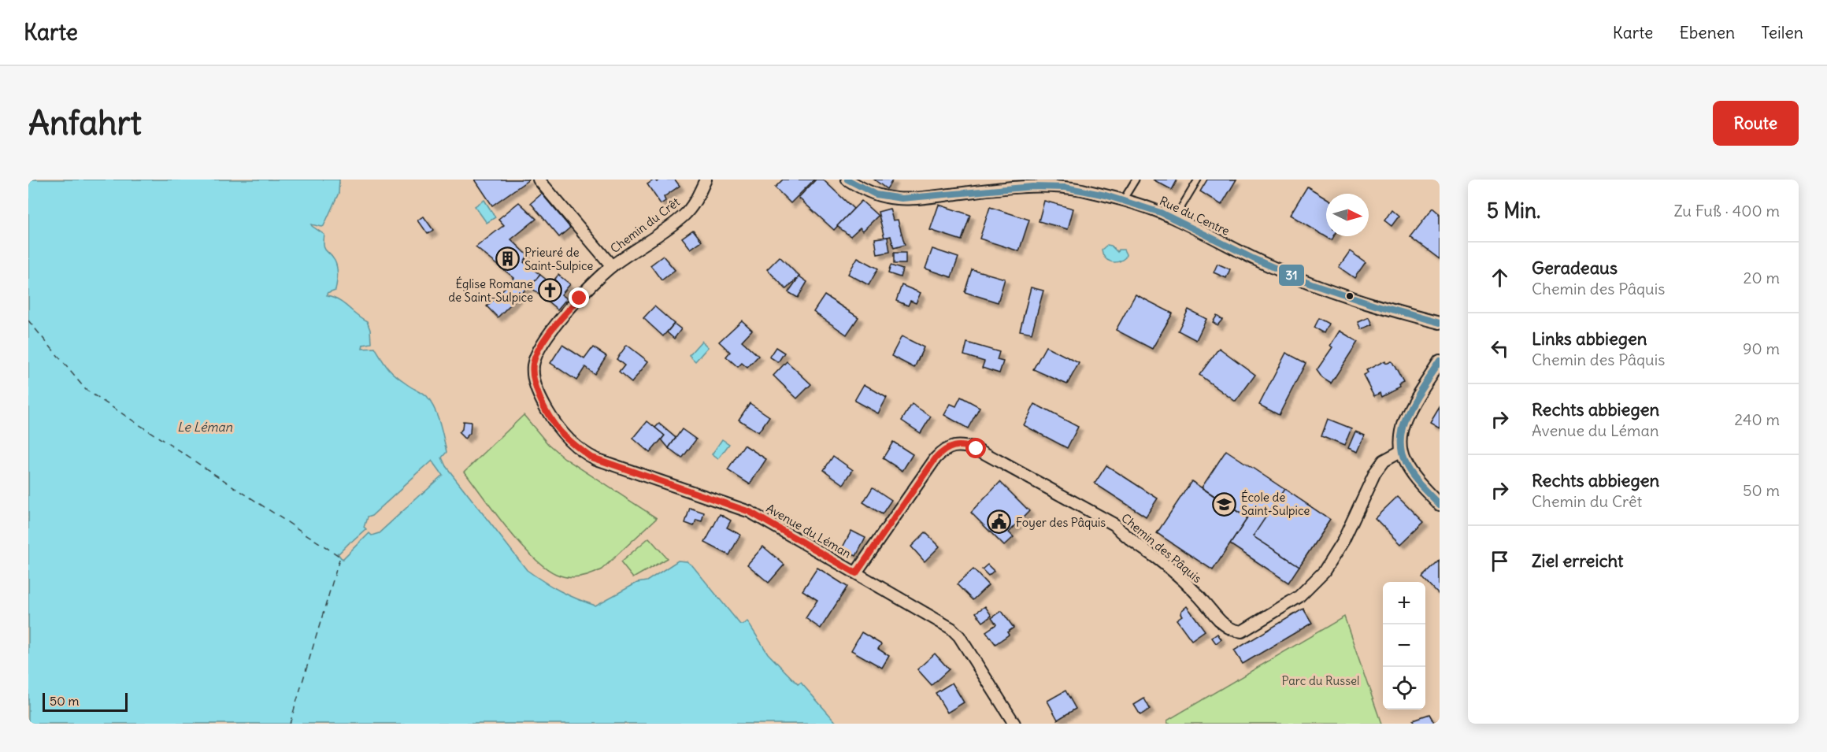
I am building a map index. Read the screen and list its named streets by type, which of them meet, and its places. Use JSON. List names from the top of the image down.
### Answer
{
  "streets": {
    "street": [
      "Rue du Centre",
      "Chemin du Crêt",
      "Avenue du Léman",
      "Chemin des Pâquis"
    ]
  },
  "crossings": [
    ["Chemin du Crêt", "Avenue du Léman"],
    ["Avenue du Léman", "Chemin des Pâquis"]
  ],
  "water": ["Le Léman"],
  "parks": ["Parc du Russel"],
  "places": {
    "building": ["Prieuré de Saint-Sulpice"],
    "church": ["Église Romane de Saint-Sulpice"],
    "school or university": ["École de Saint-Sulpice"],
    "public building": ["Foyer des Pâquis"]
  },
  "lines": ["transit line 31"],
  "scale_bar": "50 m",
  "north": "right",
  "page": {
    "header": "Karte",
    "nav": ["Karte", "Ebenen", "Teilen"],
    "buttons": "Route",
    "title": "Anfahrt",
    "heading": ["5 Min.", "Zu Fuß · 400 m"],
    "list": [
      ["Geradeaus", "Chemin des Pâquis", "20 m"],
      ["Links abbiegen", "Chemin des Pâquis", "90 m"],
      ["Rechts abbiegen", "Avenue du Léman", "240 m"],
      ["Rechts abbiegen", "Chemin du Crêt", "50 m"],
      "Ziel erreicht"
    ],
    "map_buttons": ["+", "−"],
    "scale": "50 m"
  }
}
